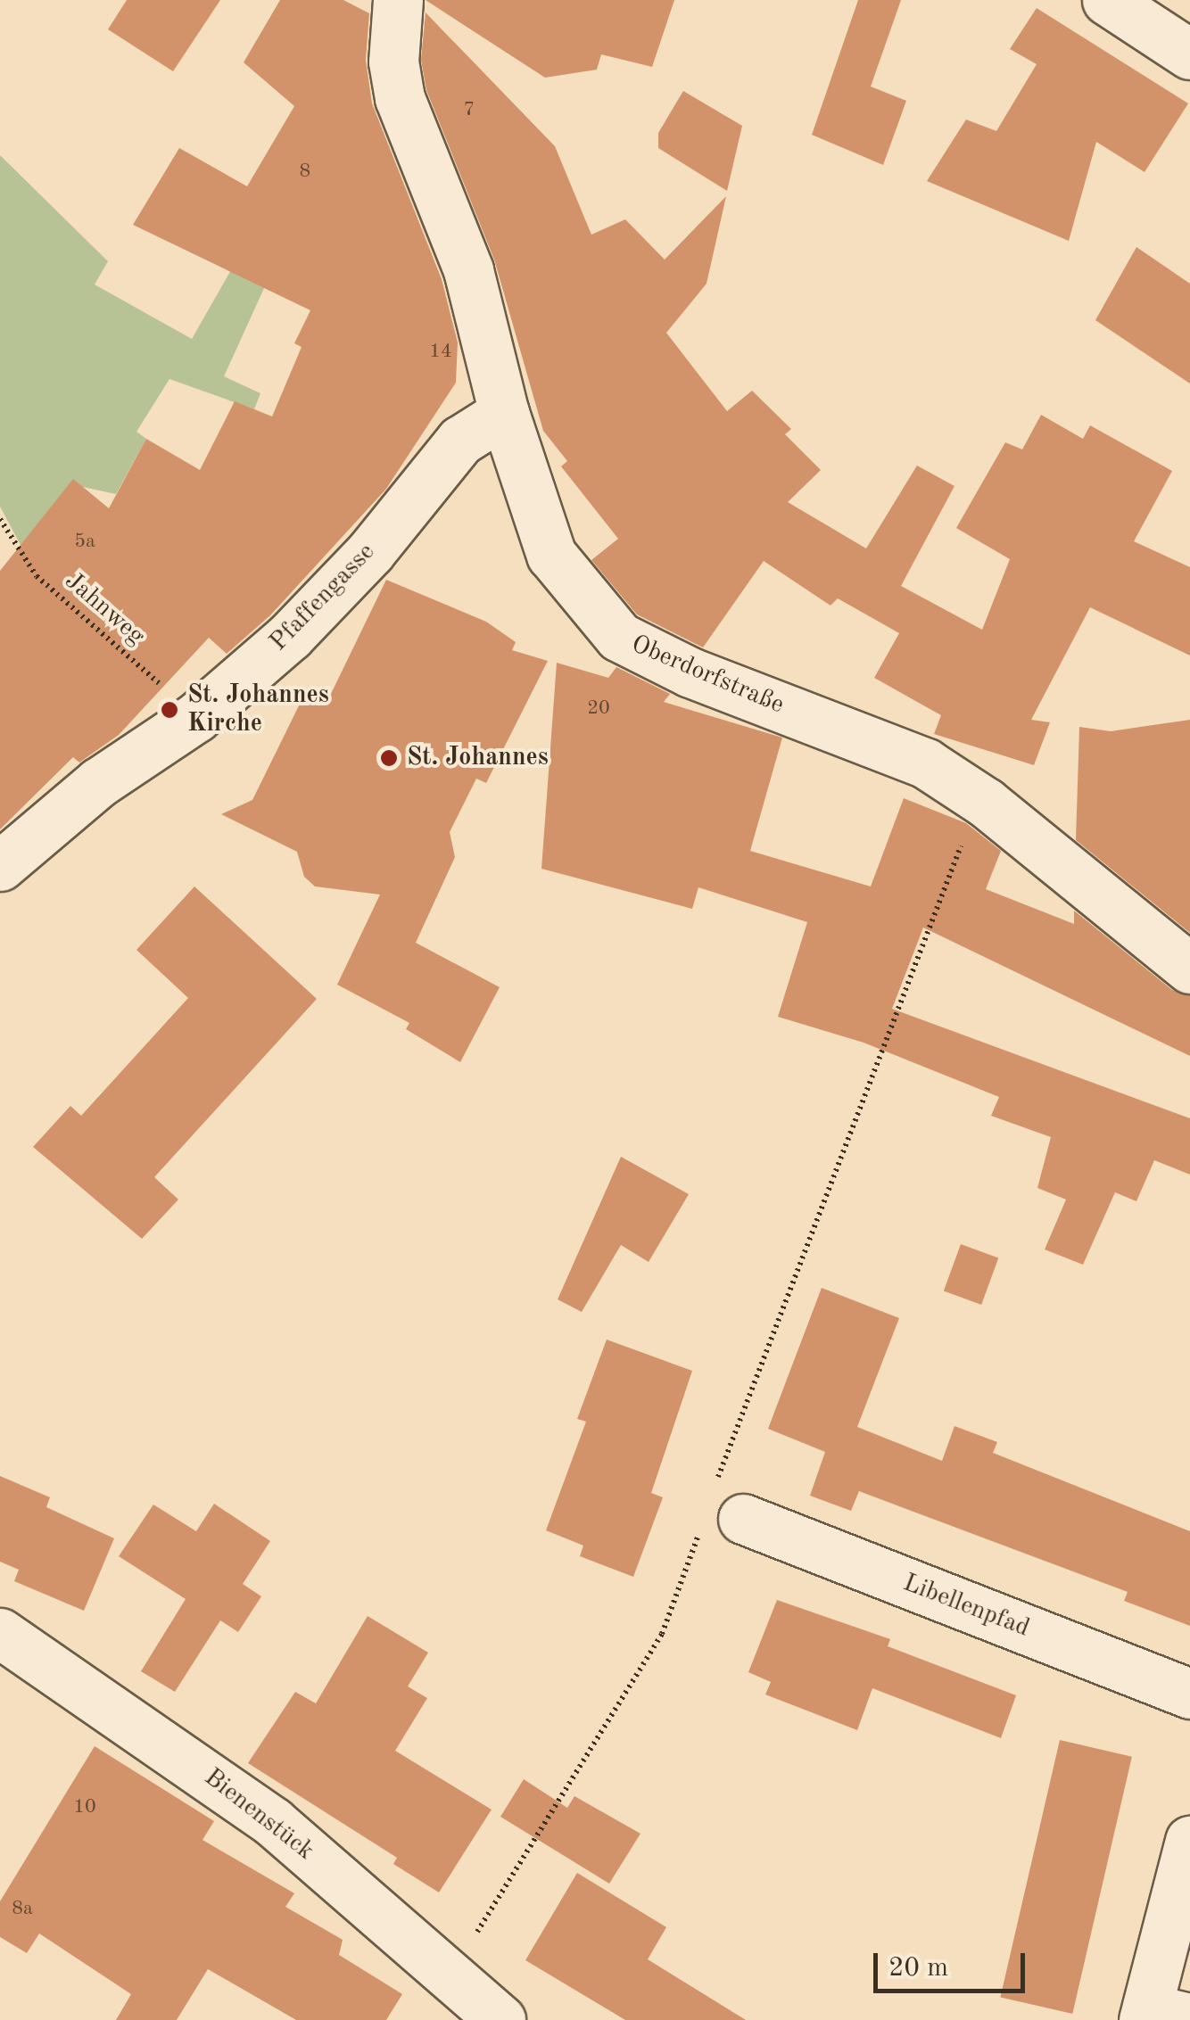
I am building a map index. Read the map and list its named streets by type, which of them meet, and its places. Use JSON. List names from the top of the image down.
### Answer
{
  "streets": {
    "street": [
      "Pfaffengasse",
      "Oberdorfstraße",
      "Libellenpfad",
      "Bienenstück"
    ],
    "path": ["Jahnweg"]
  },
  "crossings": [
    ["Pfaffengasse", "Jahnweg"],
    ["Pfaffengasse", "Oberdorfstraße"]
  ],
  "places": ["St. Johannes Kirche", "St. Johannes"],
  "house_numbers": [
    "7",
    "8",
    "14",
    "5a",
    "20",
    "10",
    "8a"
  ],
  "scale_bar": "20 m"
}
